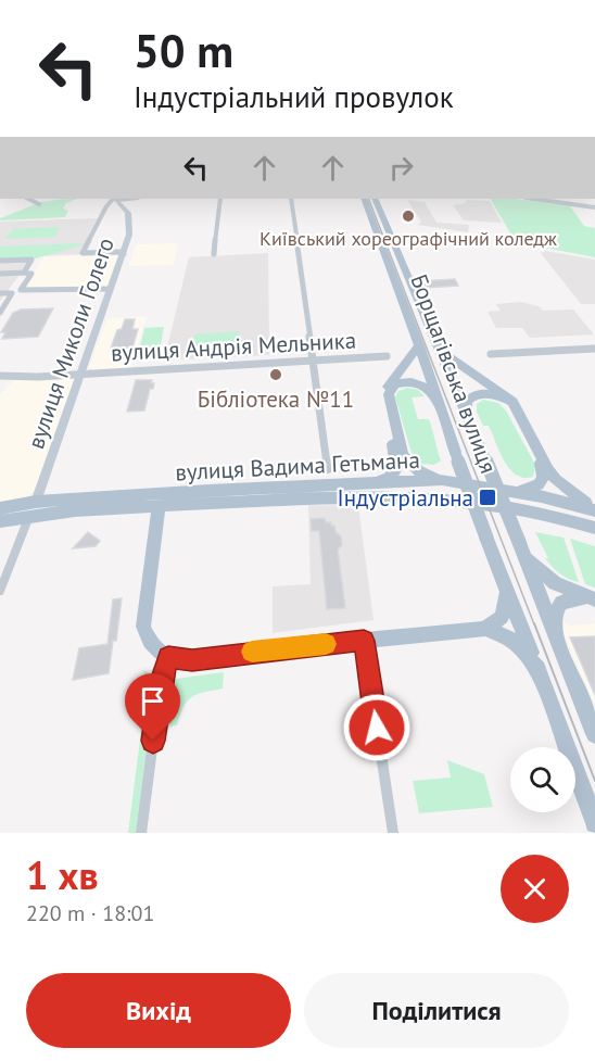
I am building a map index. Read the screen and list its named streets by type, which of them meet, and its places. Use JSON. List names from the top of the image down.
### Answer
{
  "streets": {
    "main road": ["вулиця Миколи Голего", "Борщагівська вулиця", "вулиця Вадима Гетьмана"],
    "street": ["вулиця Андрія Мельника"]
  },
  "crossings": [
    ["вулиця Миколи Голего", "вулиця Андрія Мельника"],
    ["вулиця Миколи Голего", "вулиця Вадима Гетьмана"]
  ],
  "places": {
    "other": ["Київський хореографічний коледж", "Бібліотека №11"],
    "transit": ["Індустріальна"]
  },
  "page": {
    "turn": ["50 m", "Індустріальний провулок"],
    "heading": ["1 хв", "220 m · 18:01"],
    "buttons": ["Вихід", "Поділитися"]
  }
}
